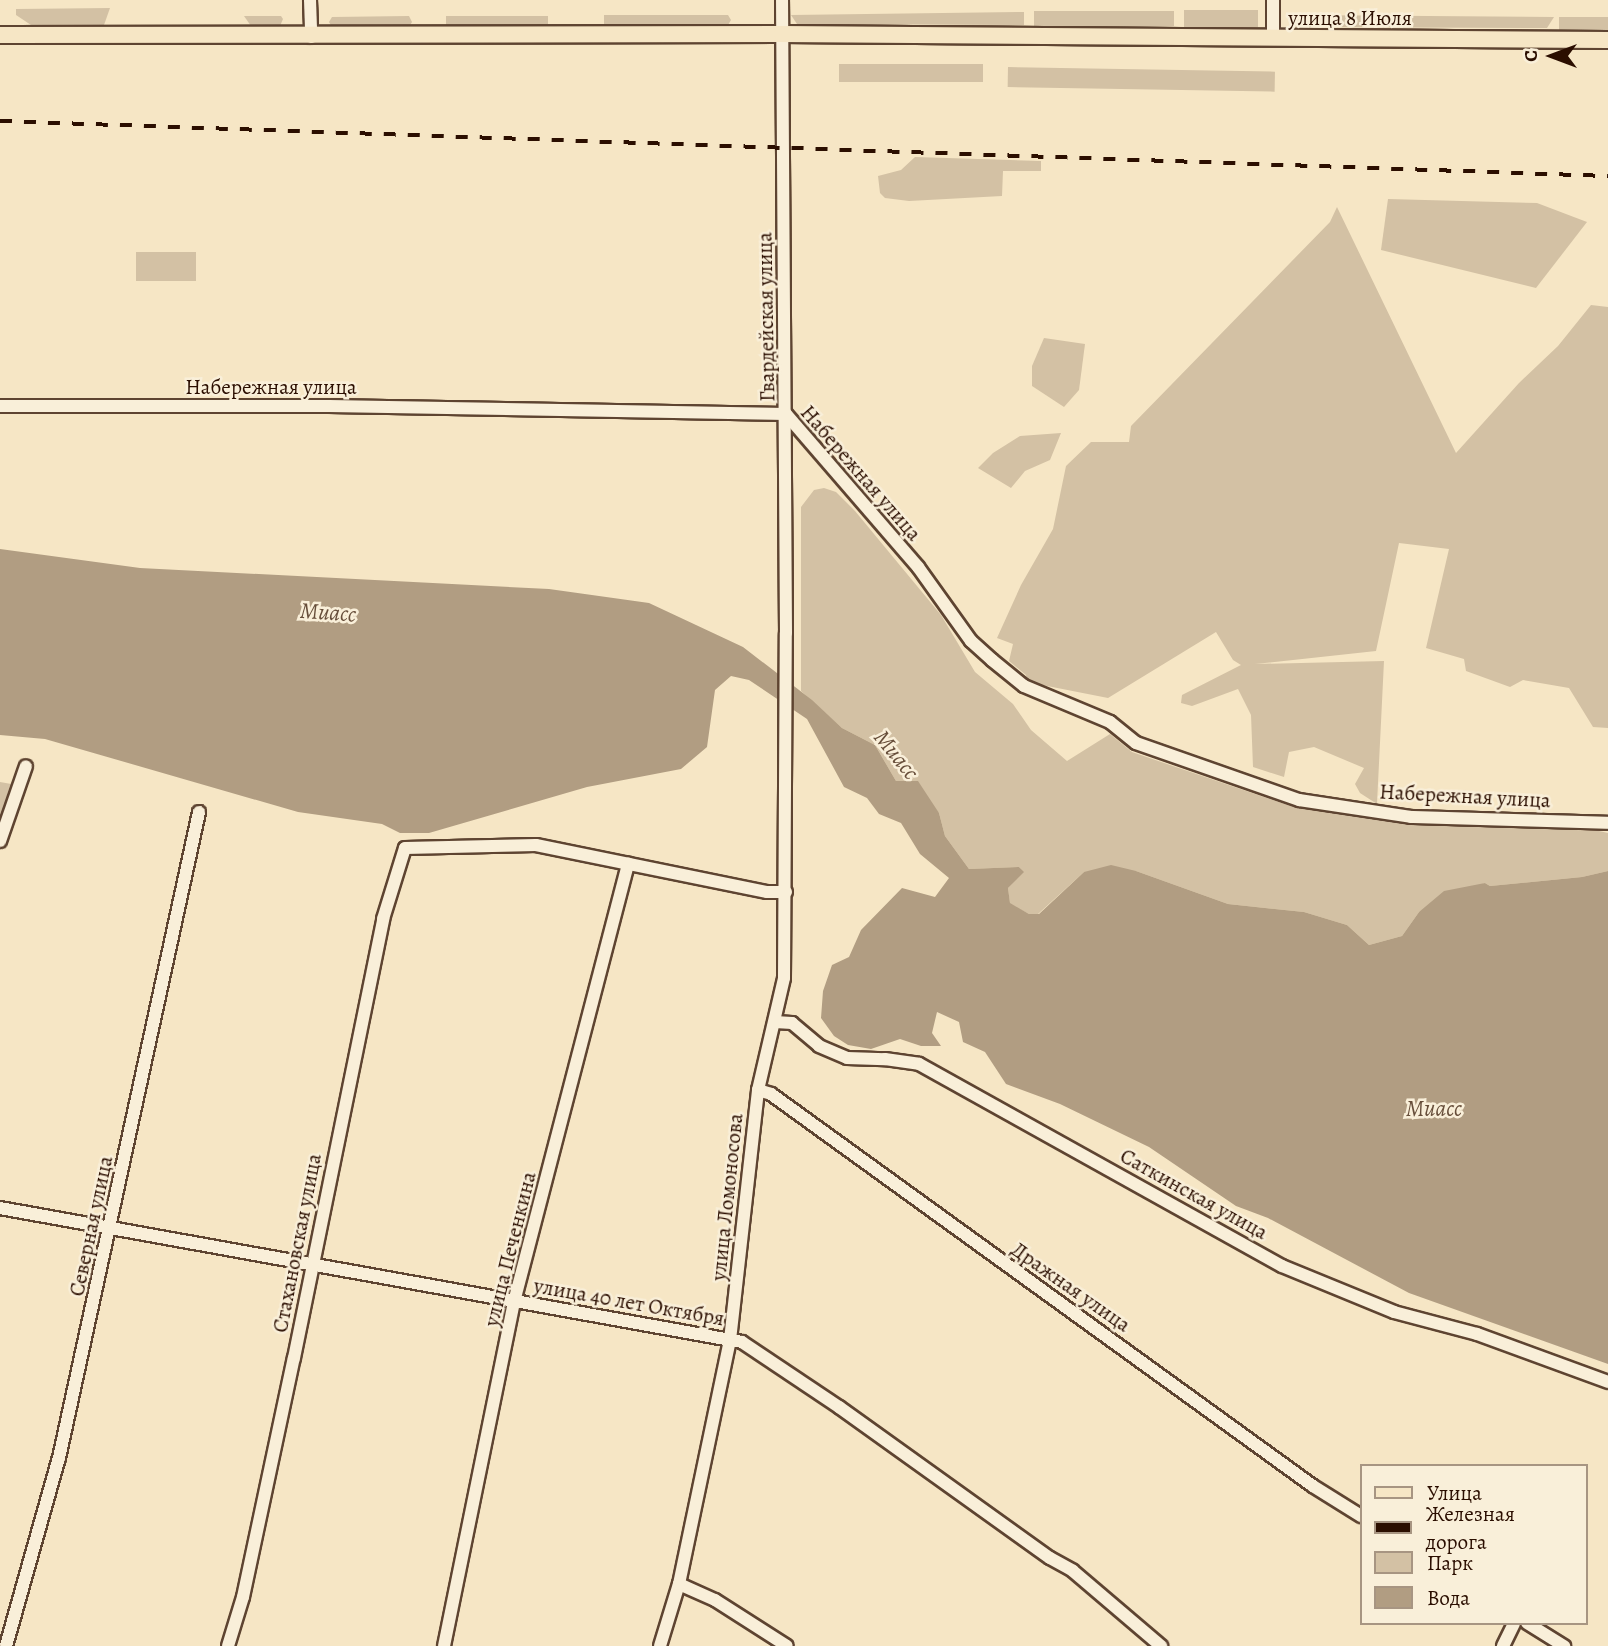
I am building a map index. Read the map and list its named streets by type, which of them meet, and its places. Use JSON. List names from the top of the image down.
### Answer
{
  "streets": {
    "main road": ["улица 8 Июля"],
    "street": [
      "Гвардейская улица",
      "Набережная улица",
      "Саткинская улица",
      "улица Ломоносова",
      "Северная улица",
      "Стахановская улица",
      "улица Печенкина",
      "Дражная улица",
      "улица 40 лет Октября"
    ]
  },
  "crossings": [
    ["улица 8 Июля", "Гвардейская улица"],
    ["Гвардейская улица", "Набережная улица"],
    ["Гвардейская улица", "улица Ломоносова"],
    ["Саткинская улица", "улица Ломоносова"],
    ["улица Ломоносова", "Дражная улица"],
    ["улица Ломоносова", "улица 40 лет Октября"],
    ["Северная улица", "улица 40 лет Октября"],
    ["Стахановская улица", "улица Печенкина"],
    ["Стахановская улица", "улица 40 лет Октября"],
    ["улица Печенкина", "улица 40 лет Октября"]
  ],
  "water": ["Миасс"],
  "legend": [
    "Улица",
    "Железная дорога",
    "Парк",
    "Вода"
  ],
  "north": "left"
}
